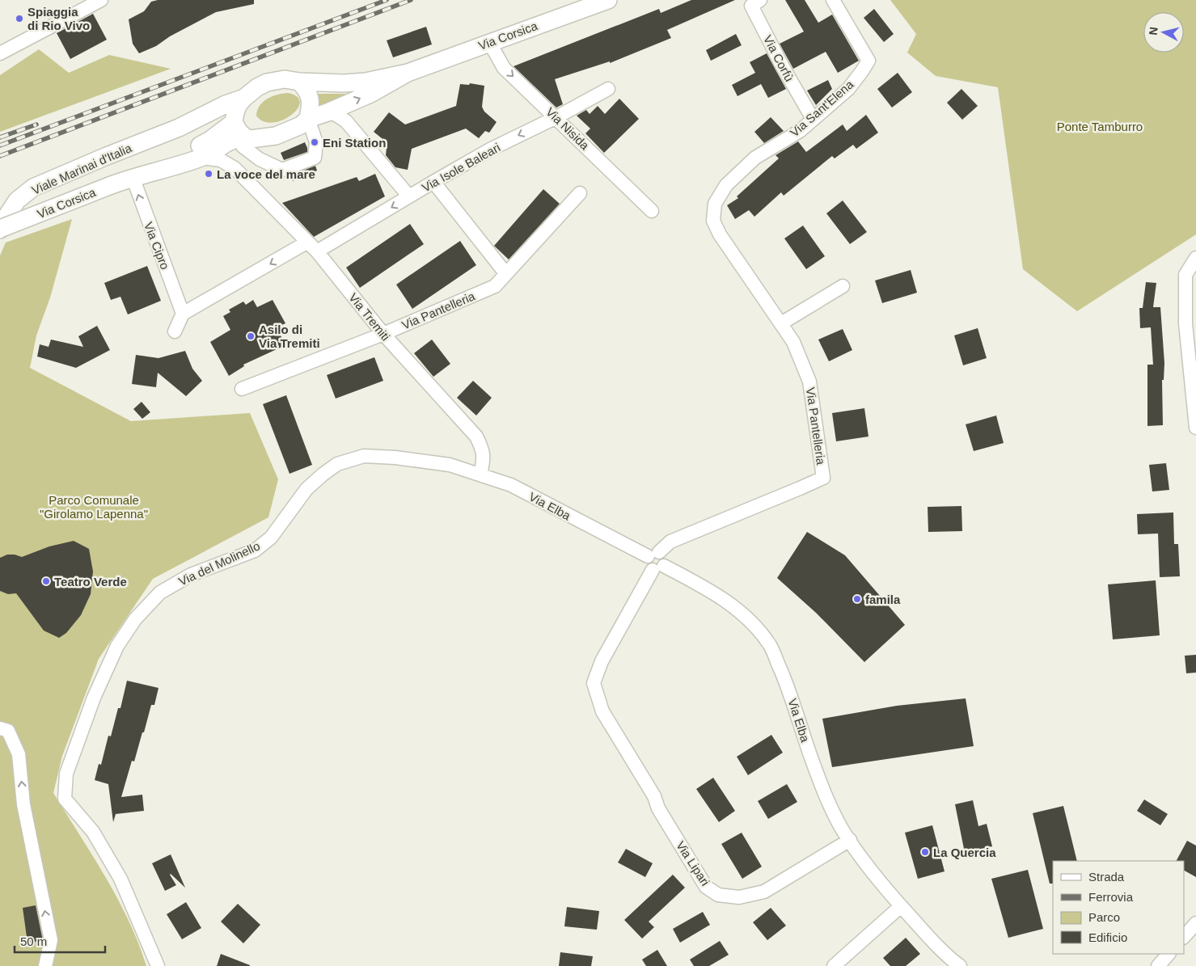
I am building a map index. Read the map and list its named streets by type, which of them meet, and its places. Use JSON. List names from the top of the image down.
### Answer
{
  "streets": {
    "main road": ["Via Corsica", "Viale Marinai d'Italia"],
    "street": [
      "Via Corfù",
      "Via Sant'Elena",
      "Via Nisida",
      "Via Isole Baleari",
      "Via Cipro",
      "Via Pantelleria",
      "Via Tremiti",
      "Via Elba",
      "Via del Molinello",
      "Via Lipari"
    ]
  },
  "crossings": [
    ["Via Corsica", "Via Nisida"],
    ["Via Corsica", "Viale Marinai d'Italia"],
    ["Via Corsica", "Via Cipro"],
    ["Via Corsica", "Via Tremiti"],
    ["Via Corfù", "Via Sant'Elena"],
    ["Via Sant'Elena", "Via Pantelleria"],
    ["Via Nisida", "Via Isole Baleari"],
    ["Via Isole Baleari", "Via Tremiti"],
    ["Via Pantelleria", "Via Tremiti"],
    ["Via Pantelleria", "Via Elba"],
    ["Via Tremiti", "Via del Molinello"],
    ["Via Elba", "Via del Molinello"],
    ["Via Elba", "Via Lipari"]
  ],
  "one_way": ["Via Nisida", "Via Isole Baleari", "Via Cipro"],
  "parks": ["Ponte Tamburro", "Parco Comunale \"Girolamo Lapenna\""],
  "places": [
    "Spiaggia di Rio Vivo",
    "Eni Station",
    "La voce del mare",
    "Asilo di Via Tremiti",
    "Teatro Verde",
    "famila",
    "La Quercia"
  ],
  "legend": [
    "Strada",
    "Ferrovia",
    "Parco",
    "Edificio"
  ],
  "scale_bar": "50 m",
  "north": "left"
}
